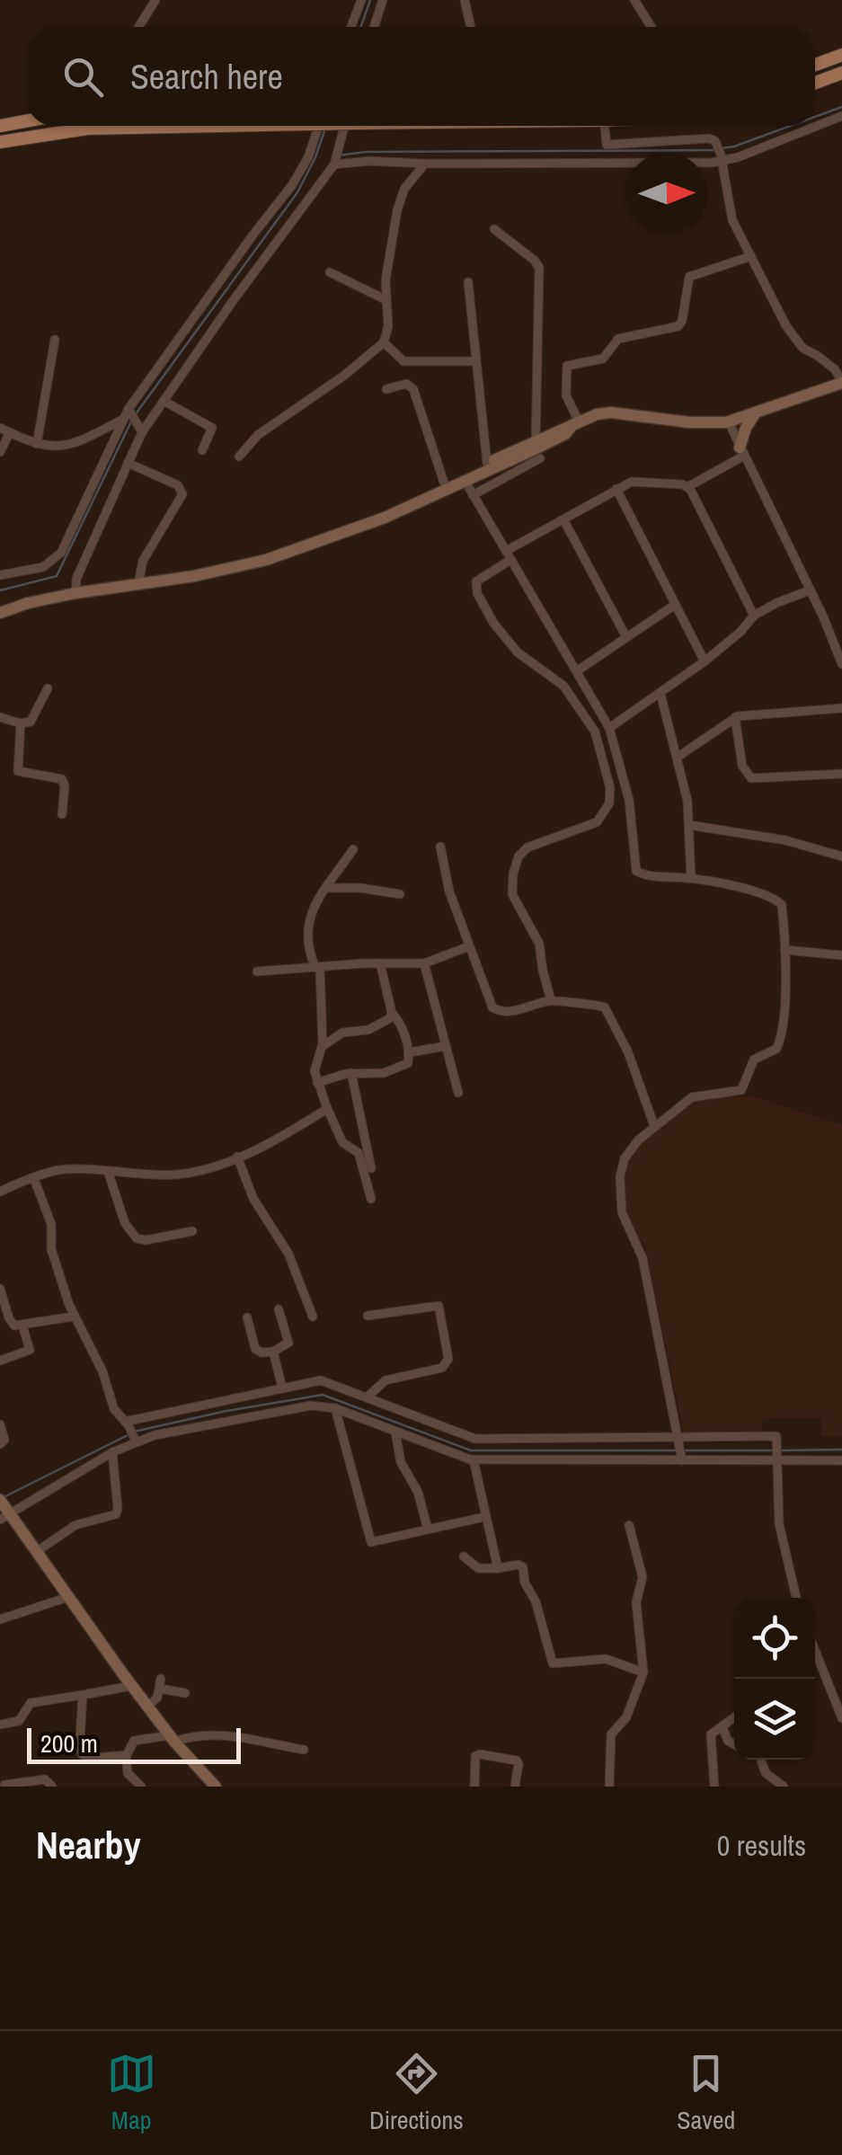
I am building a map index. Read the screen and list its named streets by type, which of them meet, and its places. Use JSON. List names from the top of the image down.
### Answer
{
  "scale_bar": "200 m",
  "north": "right",
  "page": {
    "search": "Search here",
    "scale": "200 m",
    "heading": ["Nearby", "0 results"],
    "nav": ["Map", "Directions", "Saved"]
  }
}
